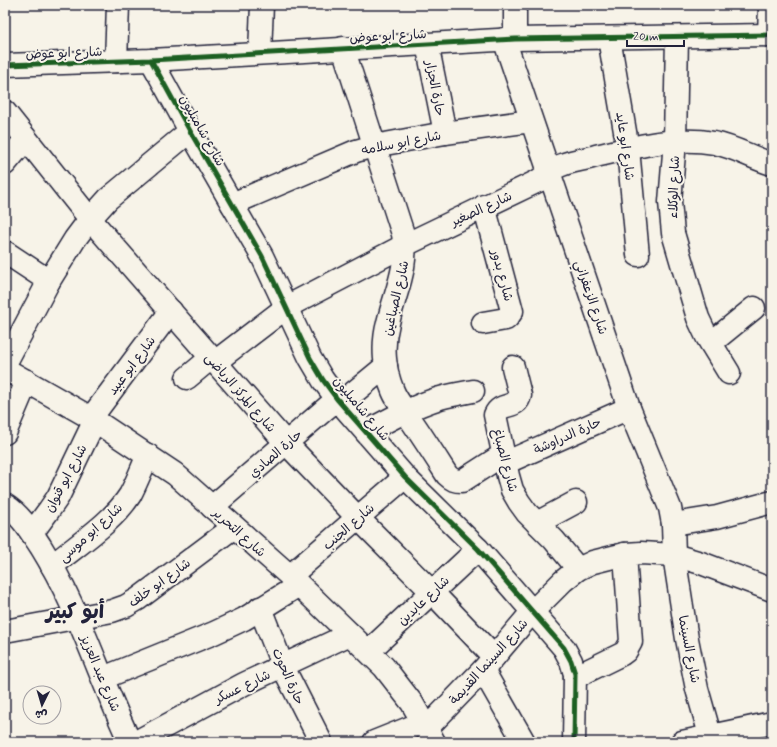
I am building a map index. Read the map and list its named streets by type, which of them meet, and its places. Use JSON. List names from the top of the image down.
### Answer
{
  "streets": {
    "street": [
      "شارع ابو عوض",
      "حارة الجزار",
      "شارع شامبليون",
      "شارع ابو سلامه",
      "شارع ابو عايد",
      "شارع الوكلاء",
      "شارع الصغير",
      "شارع بدور",
      "شارع الزعفراني",
      "شارع الصباغين",
      "شارع ابو عبيد",
      "شارع المركز الرياضى",
      "حارة الدراوشة",
      "حارة الصادي",
      "شارع الصباغ",
      "شارع ابو قنوان",
      "شارع الجنب",
      "شارع ابو موسى",
      "شارع التحرير",
      "شارع ابو خلف",
      "شارع عابدين",
      "شارع السينما",
      "شارع السينما القديمة",
      "شارع عبد العزيز",
      "حارة الحوت",
      "شارع عسكر"
    ]
  },
  "crossings": [
    ["شارع ابو عوض", "حارة الجزار"],
    ["شارع ابو عوض", "شارع شامبليون"],
    ["شارع ابو عوض", "شارع ابو عايد"],
    ["شارع ابو عوض", "شارع الوكلاء"],
    ["شارع ابو عوض", "شارع الزعفراني"],
    ["شارع ابو عوض", "شارع الصباغين"],
    ["حارة الجزار", "شارع ابو سلامه"],
    ["شارع شامبليون", "شارع ابو سلامه"],
    ["شارع شامبليون", "شارع الصغير"],
    ["شارع شامبليون", "حارة الصادي"],
    ["شارع شامبليون", "شارع الجنب"],
    ["شارع شامبليون", "شارع عابدين"],
    ["شارع شامبليون", "شارع السينما القديمة"],
    ["شارع ابو سلامه", "شارع الزعفراني"],
    ["شارع ابو سلامه", "شارع الصباغين"],
    ["شارع ابو عايد", "شارع الصغير"],
    ["شارع الوكلاء", "شارع الصغير"],
    ["شارع الصغير", "شارع بدور"],
    ["شارع الصغير", "شارع الزعفراني"],
    ["شارع الصغير", "شارع الصباغين"],
    ["شارع الصغير", "شارع المركز الرياضى"],
    ["شارع الزعفراني", "حارة الدراوشة"],
    ["شارع الزعفراني", "شارع السينما"],
    ["شارع الزعفراني", "شارع السينما القديمة"],
    ["شارع الصباغين", "حارة الدراوشة"],
    ["شارع الصباغين", "حارة الصادي"],
    ["شارع الصباغين", "شارع الصباغ"],
    ["شارع ابو عبيد", "شارع المركز الرياضى"],
    ["شارع ابو عبيد", "شارع ابو قنوان"],
    ["شارع ابو عبيد", "شارع التحرير"],
    ["شارع المركز الرياضى", "حارة الصادي"],
    ["شارع المركز الرياضى", "شارع الجنب"],
    ["شارع المركز الرياضى", "شارع عابدين"],
    ["شارع المركز الرياضى", "شارع السينما القديمة"],
    ["حارة الدراوشة", "شارع الصباغ"],
    ["حارة الصادي", "شارع التحرير"],
    ["شارع الصباغ", "شارع السينما القديمة"],
    ["شارع ابو قنوان", "شارع التحرير"],
    ["شارع ابو قنوان", "شارع عبد العزيز"],
    ["شارع الجنب", "شارع التحرير"],
    ["شارع الجنب", "شارع عبد العزيز"],
    ["شارع الجنب", "حارة الحوت"],
    ["شارع ابو موسى", "شارع التحرير"],
    ["شارع ابو موسى", "شارع عبد العزيز"],
    ["شارع التحرير", "شارع ابو خلف"],
    ["شارع التحرير", "شارع عابدين"],
    ["شارع التحرير", "شارع السينما القديمة"],
    ["شارع التحرير", "شارع عسكر"],
    ["شارع ابو خلف", "شارع عبد العزيز"],
    ["شارع السينما", "شارع السينما القديمة"],
    ["حارة الحوت", "شارع عسكر"]
  ],
  "districts": ["أبو كبير"],
  "scale_bar": "20 m",
  "north": "bottom"
}
